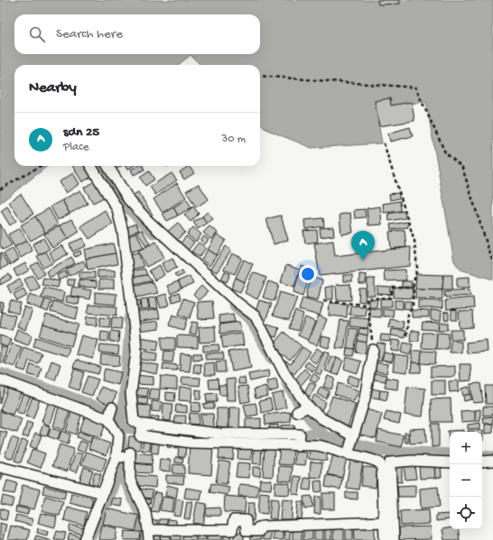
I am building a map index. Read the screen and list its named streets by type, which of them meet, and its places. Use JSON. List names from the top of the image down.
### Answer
{
  "page": {
    "search": "Search here",
    "heading": "Nearby",
    "list": [
      {
        "mark": "A",
        "name": "sdn 25",
        "note": "Place",
        "value": "30 m"
      }
    ],
    "pins": "A",
    "map_buttons": ["+", "−"]
  }
}
